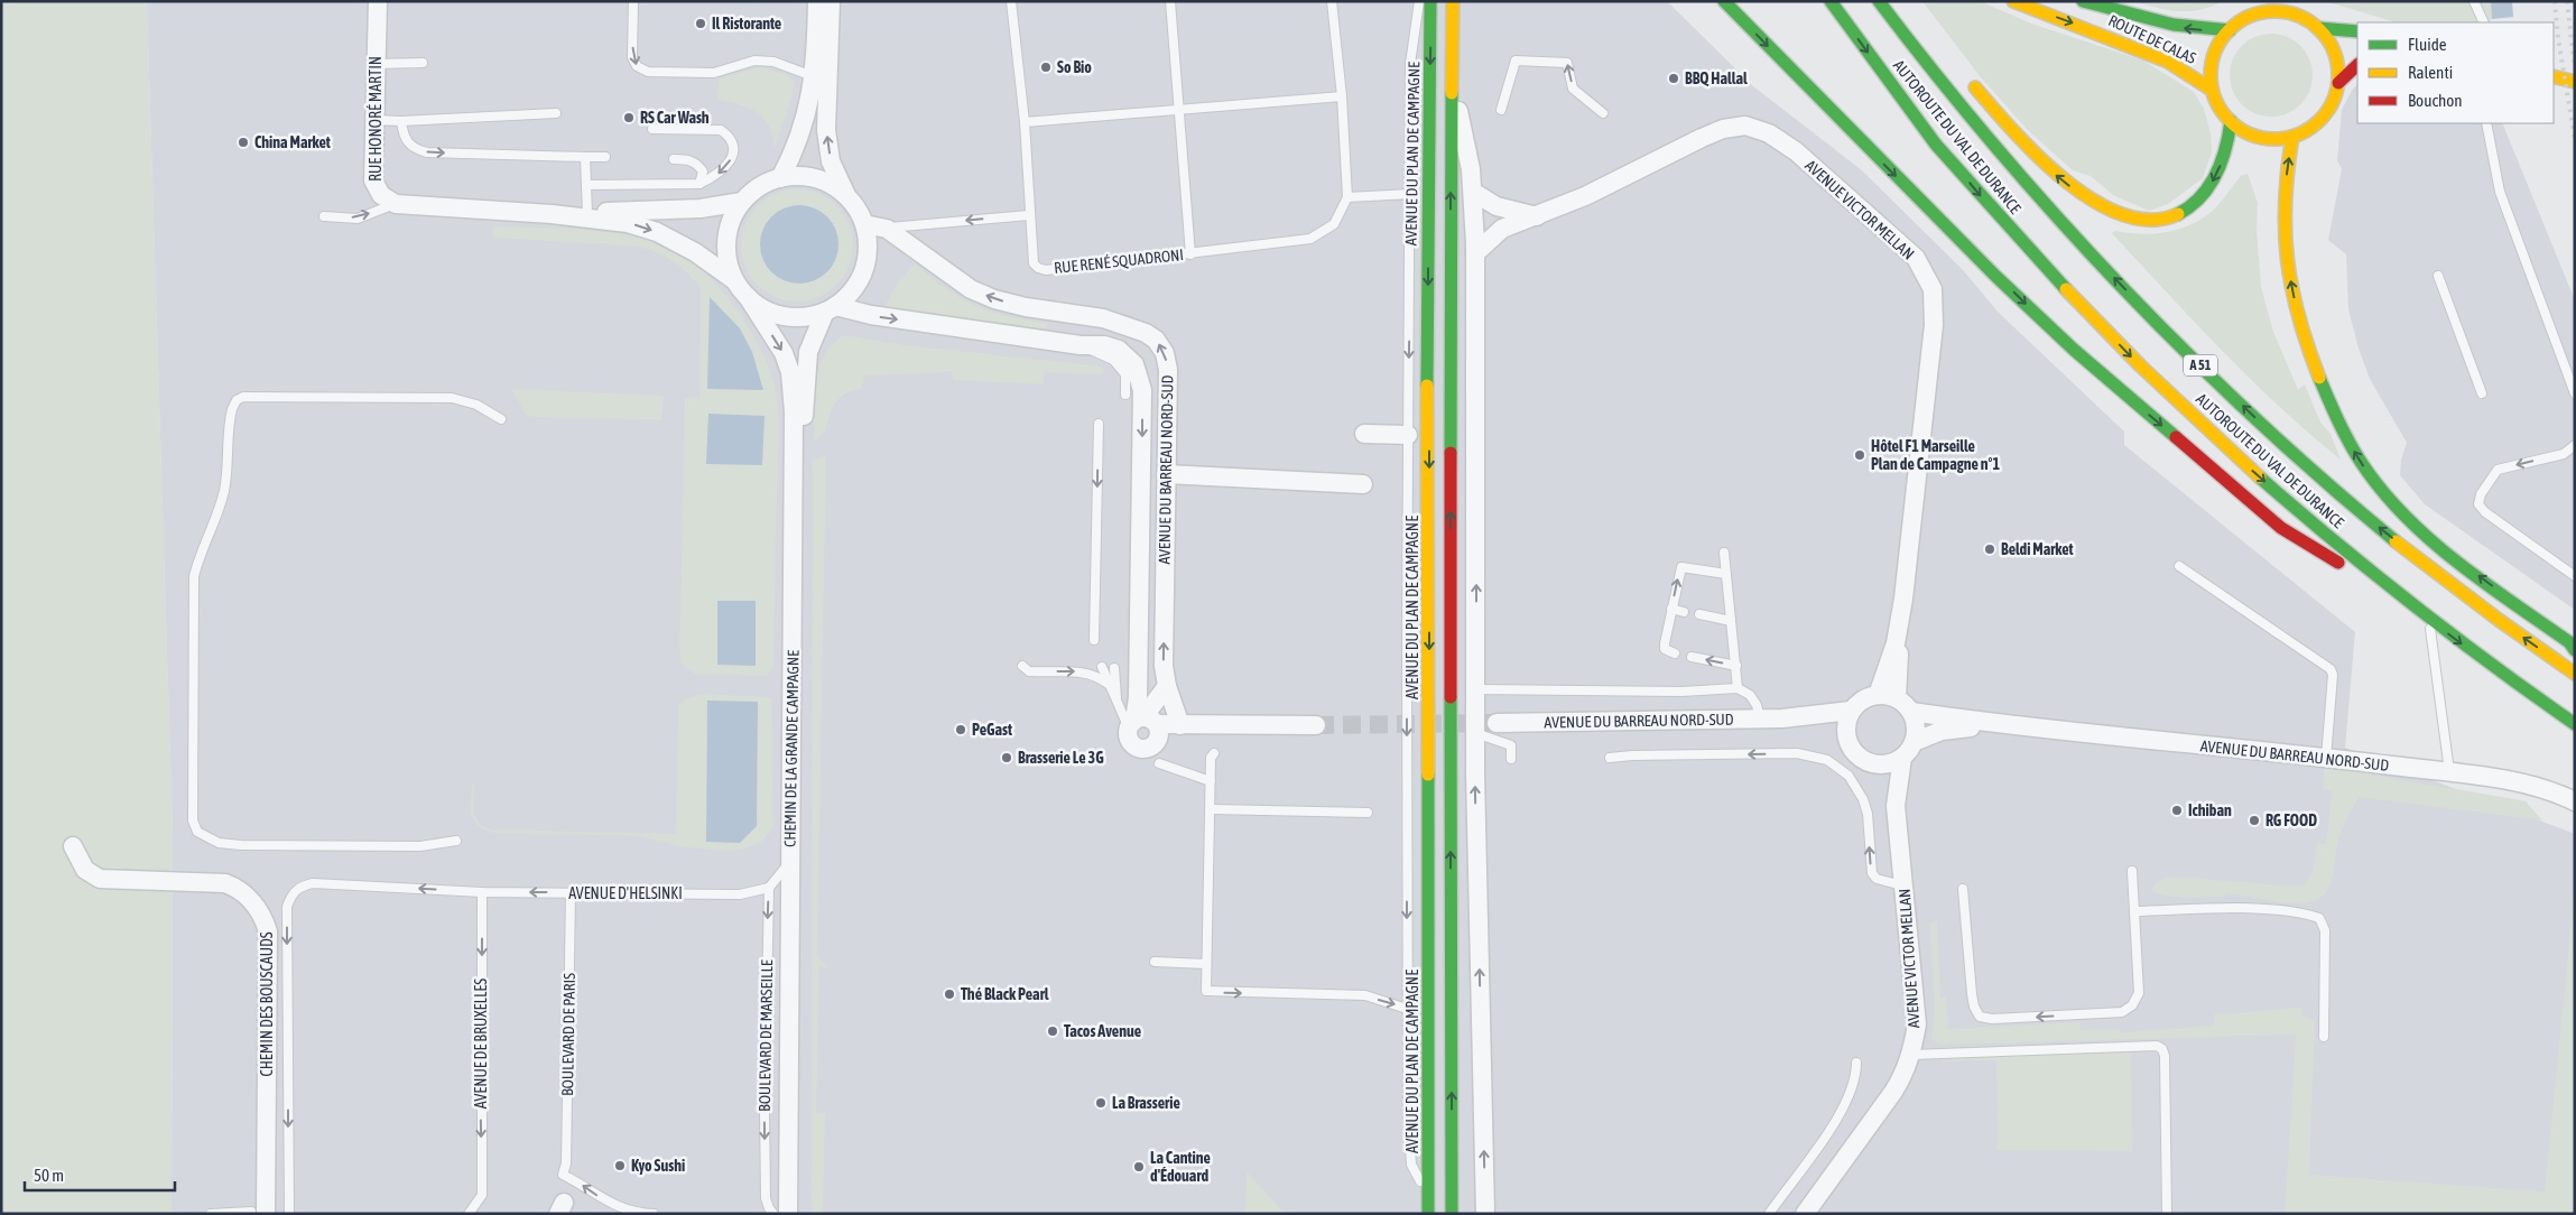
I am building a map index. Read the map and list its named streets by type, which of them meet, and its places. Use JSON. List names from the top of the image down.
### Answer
{
  "streets": {
    "main road": [
      "ROUTE DE CALAS",
      "AUTOROUTE DU VAL DE DURANCE",
      "AVENUE DU PLAN DE CAMPAGNE",
      "A 51"
    ],
    "street": [
      "RUE HONORÉ MARTIN",
      "AVENUE VICTOR MELLAN",
      "AVENUE DU BARREAU NORD-SUD",
      "CHEMIN DE LA GRANDE CAMPAGNE",
      "CHEMIN DES BOUSCAUDS"
    ],
    "lane": [
      "RUE RENÉ SQUADRONI",
      "AVENUE D'HELSINKI",
      "BOULEVARD DE PARIS",
      "BOULEVARD DE MARSEILLE",
      "AVENUE DE BRUXELLES"
    ]
  },
  "crossings": [
    ["AVENUE DU PLAN DE CAMPAGNE", "AVENUE VICTOR MELLAN"],
    ["AVENUE VICTOR MELLAN", "AVENUE DU BARREAU NORD-SUD"],
    ["AVENUE DU BARREAU NORD-SUD", "CHEMIN DE LA GRANDE CAMPAGNE"],
    ["AVENUE D'HELSINKI", "BOULEVARD DE PARIS"],
    ["AVENUE D'HELSINKI", "BOULEVARD DE MARSEILLE"],
    ["AVENUE D'HELSINKI", "AVENUE DE BRUXELLES"]
  ],
  "one_way": ["BOULEVARD DE PARIS", "BOULEVARD DE MARSEILLE", "AVENUE DE BRUXELLES"],
  "places": [
    "Il Ristorante",
    "So Bio",
    "BBQ Hallal",
    "RS Car Wash",
    "China Market",
    "Hôtel F1 Marseille Plan de Campagne n°1",
    "Beldi Market",
    "PeGast",
    "Brasserie Le 3G",
    "Ichiban",
    "RG FOOD",
    "Thé Black Pearl",
    "Tacos Avenue",
    "La Brasserie",
    "Kyo Sushi",
    "La Cantine d'Édouard"
  ],
  "legend": ["Fluide", "Ralenti", "Bouchon"],
  "scale_bar": "50 m"
}
